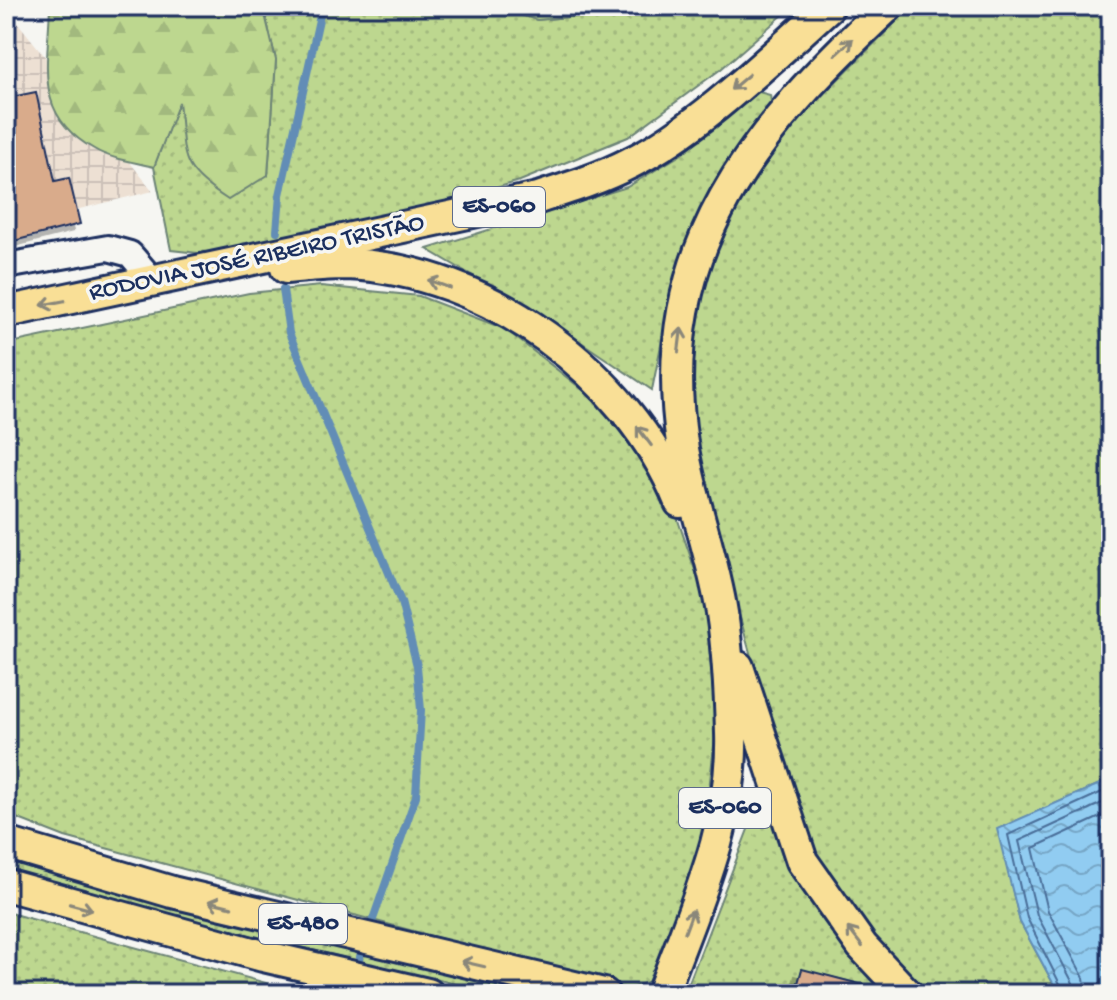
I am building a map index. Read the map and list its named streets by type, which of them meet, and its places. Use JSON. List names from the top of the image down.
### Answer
{
  "streets": {
    "main road": ["ES-060", "RODOVIA JOSÉ RIBEIRO TRISTÃO", "ES-480"]
  },
  "one_way": ["RODOVIA JOSÉ RIBEIRO TRISTÃO"]
}
